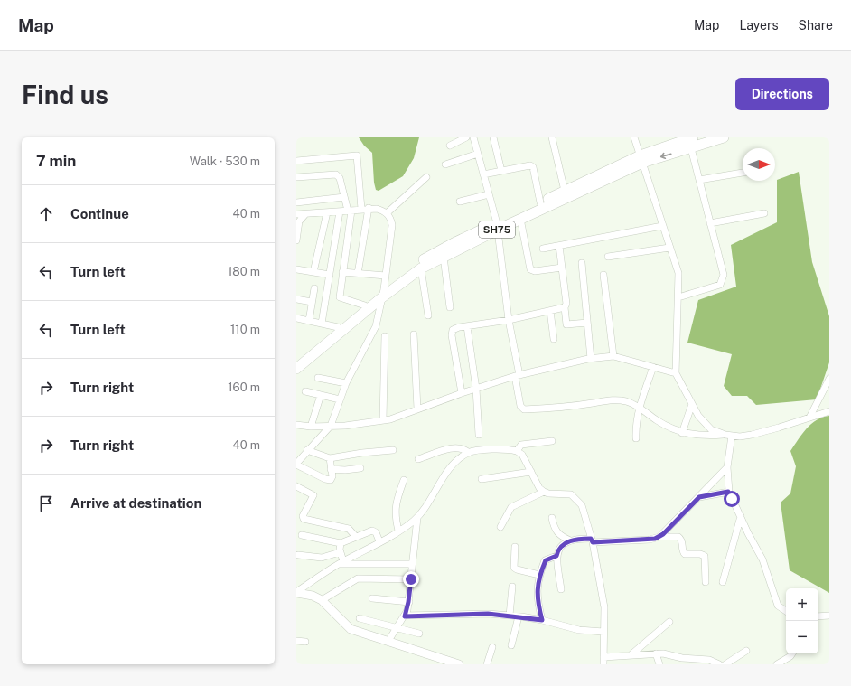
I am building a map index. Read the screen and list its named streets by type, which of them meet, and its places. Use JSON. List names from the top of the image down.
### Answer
{
  "streets": {
    "main road": ["SH75"]
  },
  "north": "right",
  "page": {
    "header": "Map",
    "nav": ["Map", "Layers", "Share"],
    "buttons": "Directions",
    "title": "Find us",
    "heading": ["7 min", "Walk · 530 m"],
    "list": [
      ["Continue", "40 m"],
      ["Turn left", "180 m"],
      ["Turn left", "110 m"],
      ["Turn right", "160 m"],
      ["Turn right", "40 m"],
      "Arrive at destination"
    ],
    "map_buttons": ["+", "−"]
  }
}
